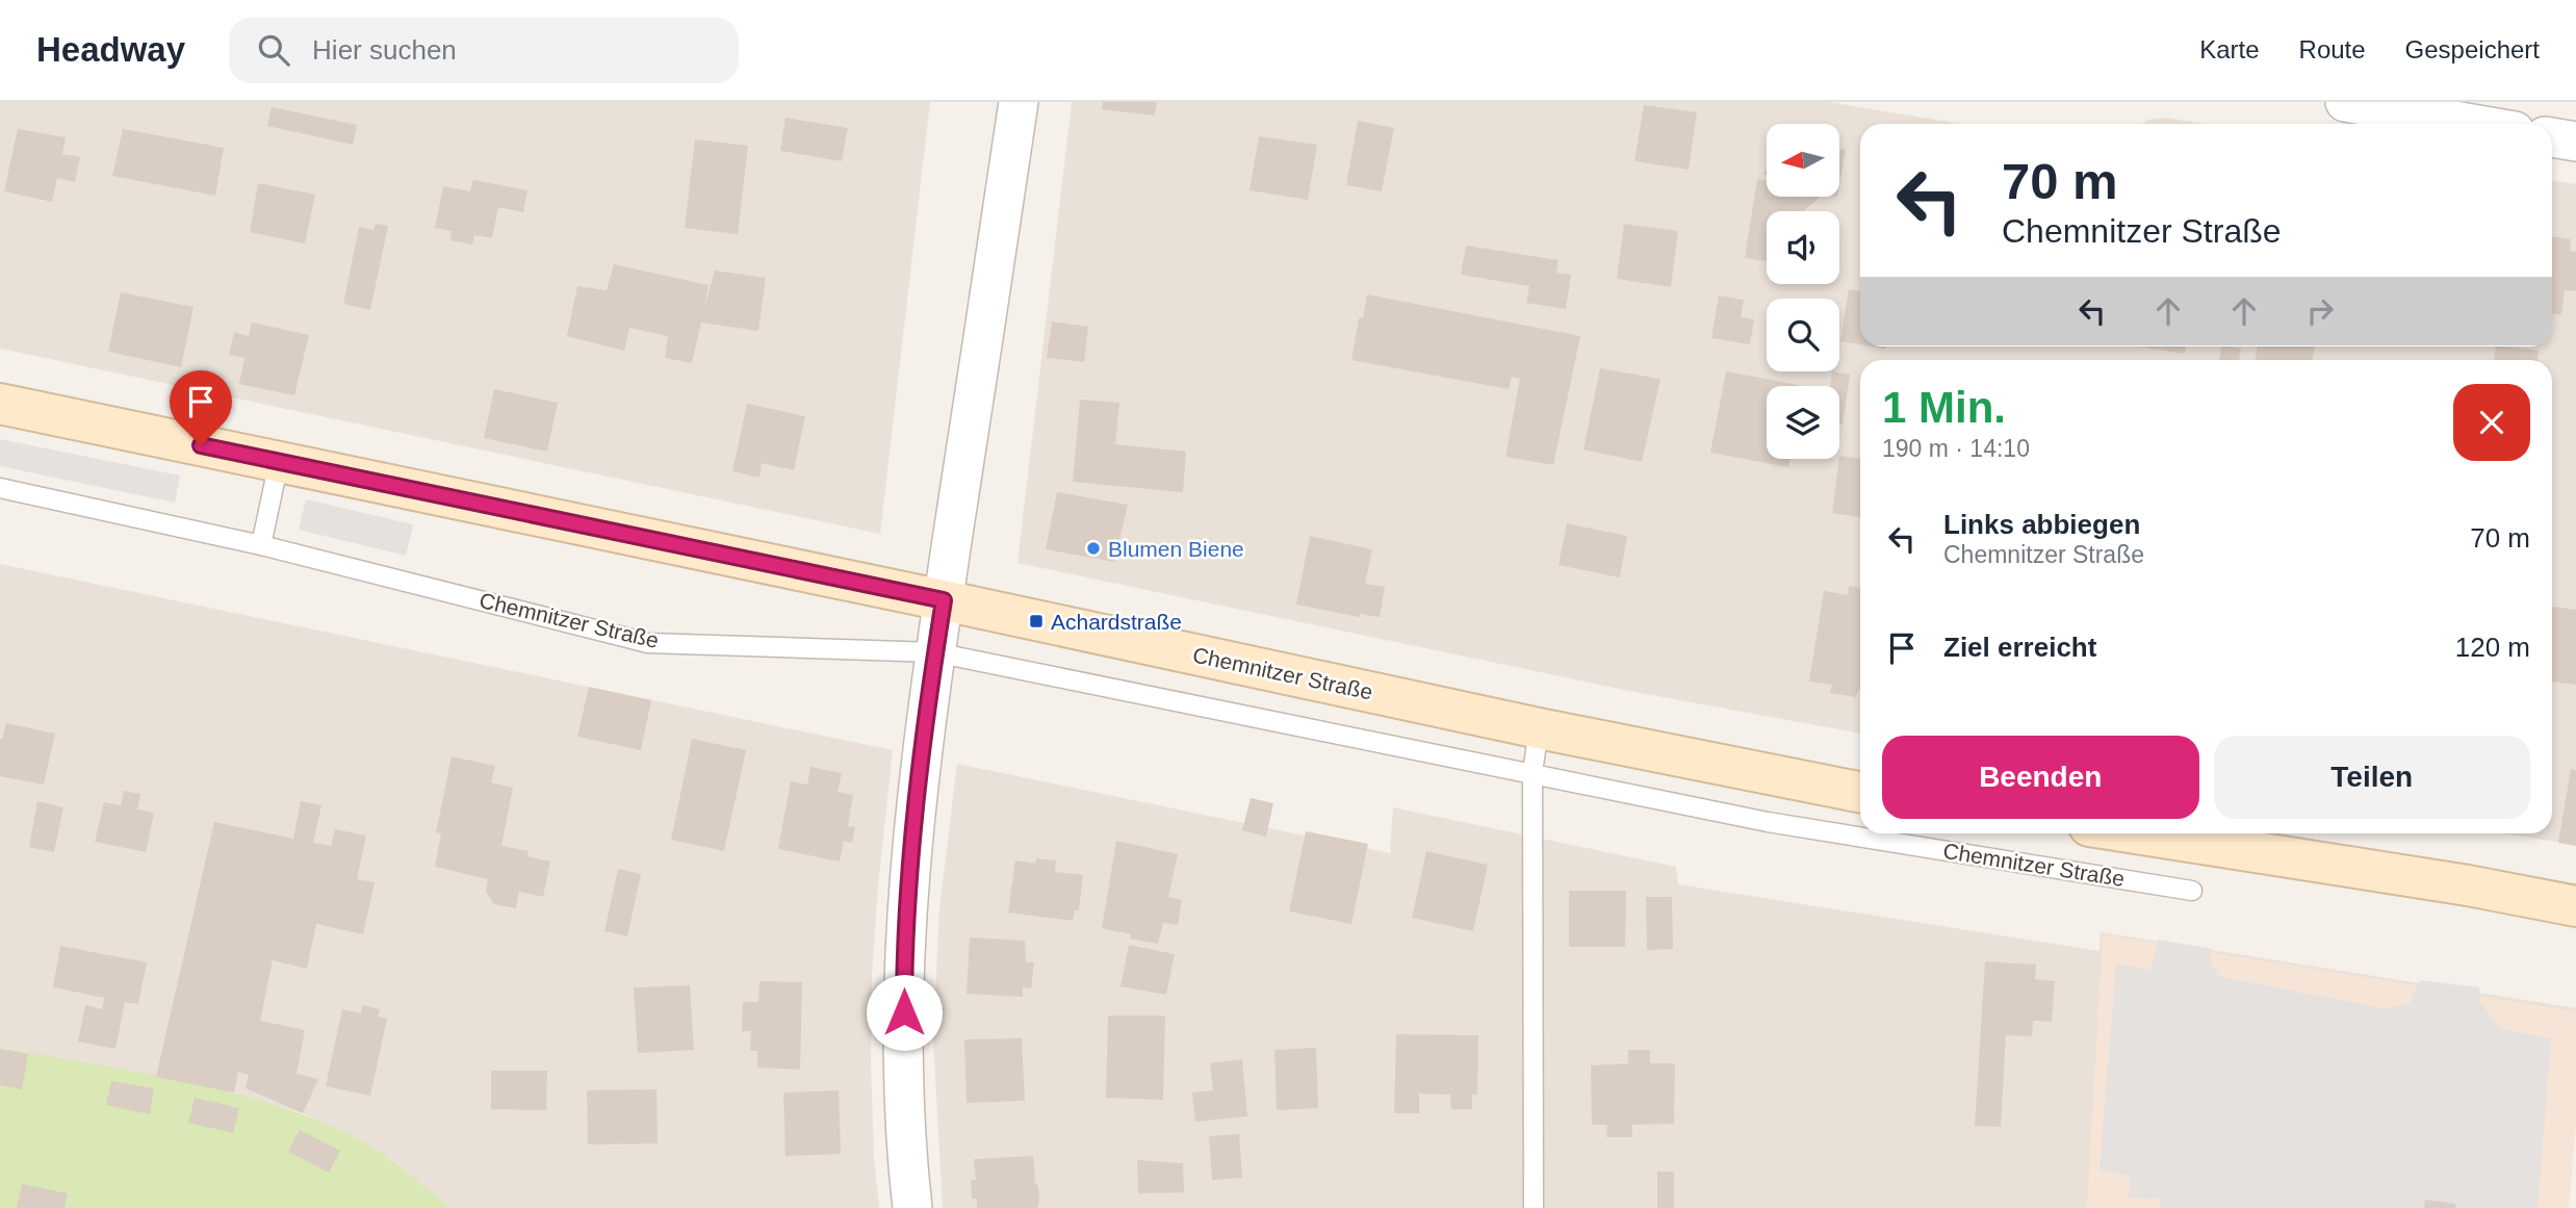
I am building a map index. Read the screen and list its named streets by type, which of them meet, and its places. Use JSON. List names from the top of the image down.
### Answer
{
  "streets": {
    "main road": ["Chemnitzer Straße"]
  },
  "places": {
    "other": ["Blumen Biene"],
    "transit": ["Achardstraße"]
  },
  "north": "left",
  "page": {
    "header": "Headway",
    "search": "Hier suchen",
    "nav": ["Karte", "Route", "Gespeichert"],
    "turn": ["70 m", "Chemnitzer Straße"],
    "heading": ["1 Min.", "190 m · 14:10"],
    "list": [
      {
        "name": "Links abbiegen",
        "note": "Chemnitzer Straße",
        "value": "70 m"
      },
      {
        "name": "Ziel erreicht",
        "value": "120 m"
      }
    ],
    "buttons": ["Beenden", "Teilen"]
  }
}
